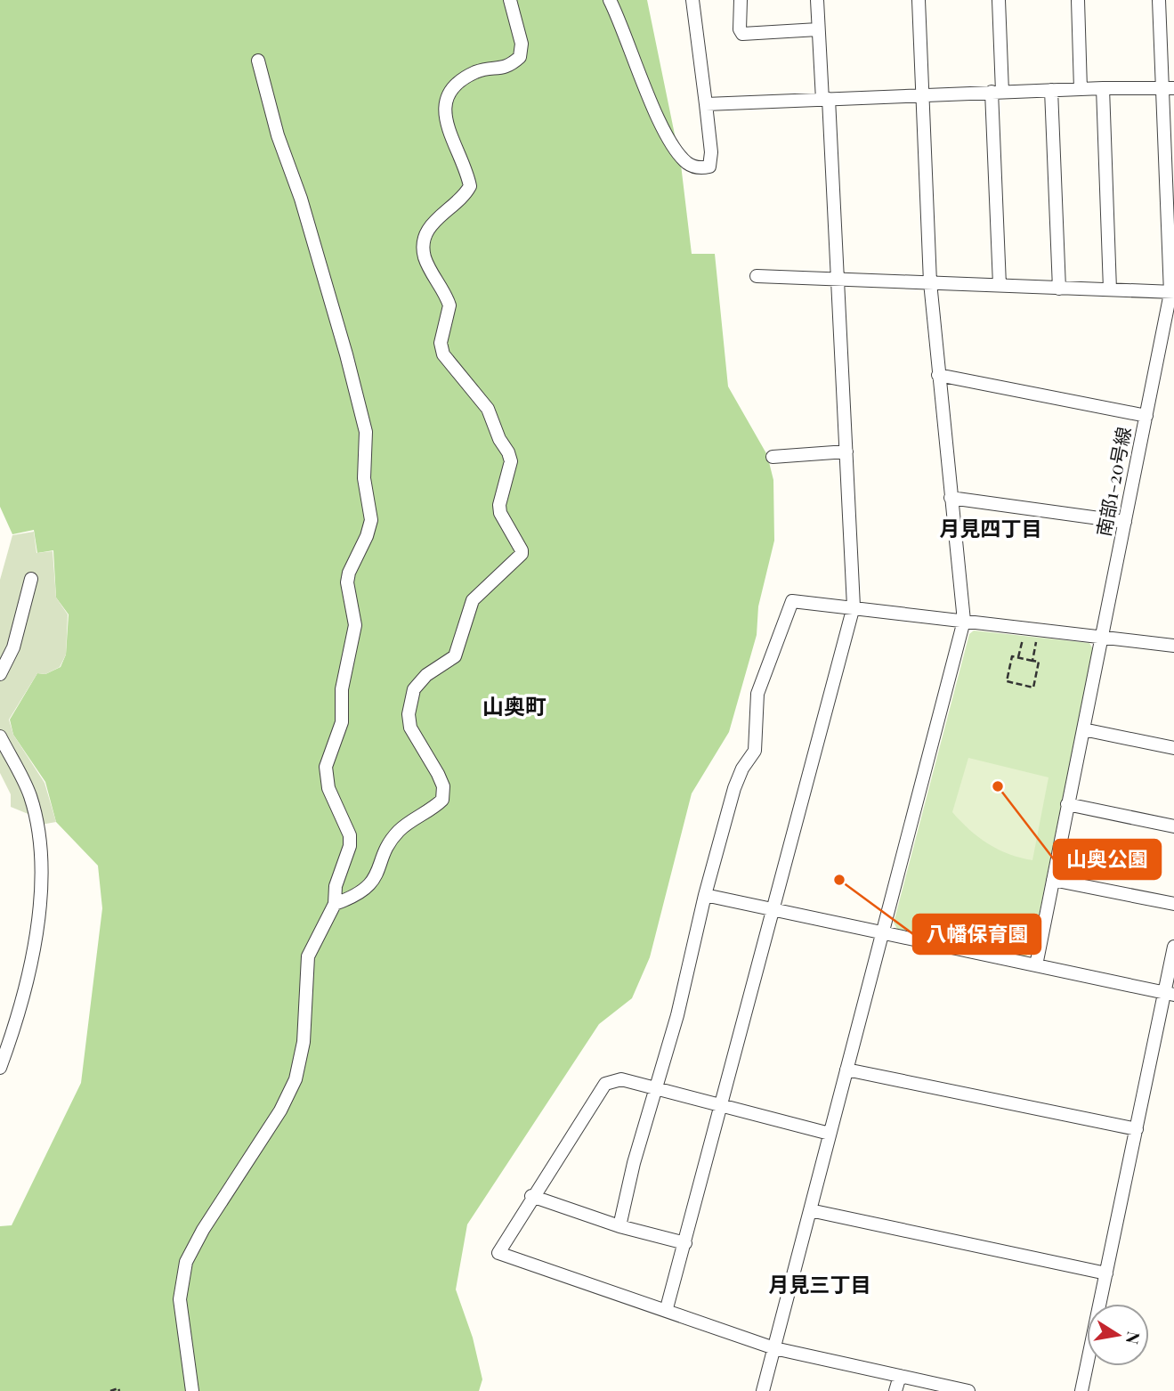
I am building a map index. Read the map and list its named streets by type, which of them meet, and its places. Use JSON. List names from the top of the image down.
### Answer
{
  "streets": {
    "street": ["南部1-20号線"]
  },
  "districts": ["月見四丁目", "山奥町", "月見三丁目"],
  "places": ["山奥公園", "八幡保育園"],
  "north": "right"
}
